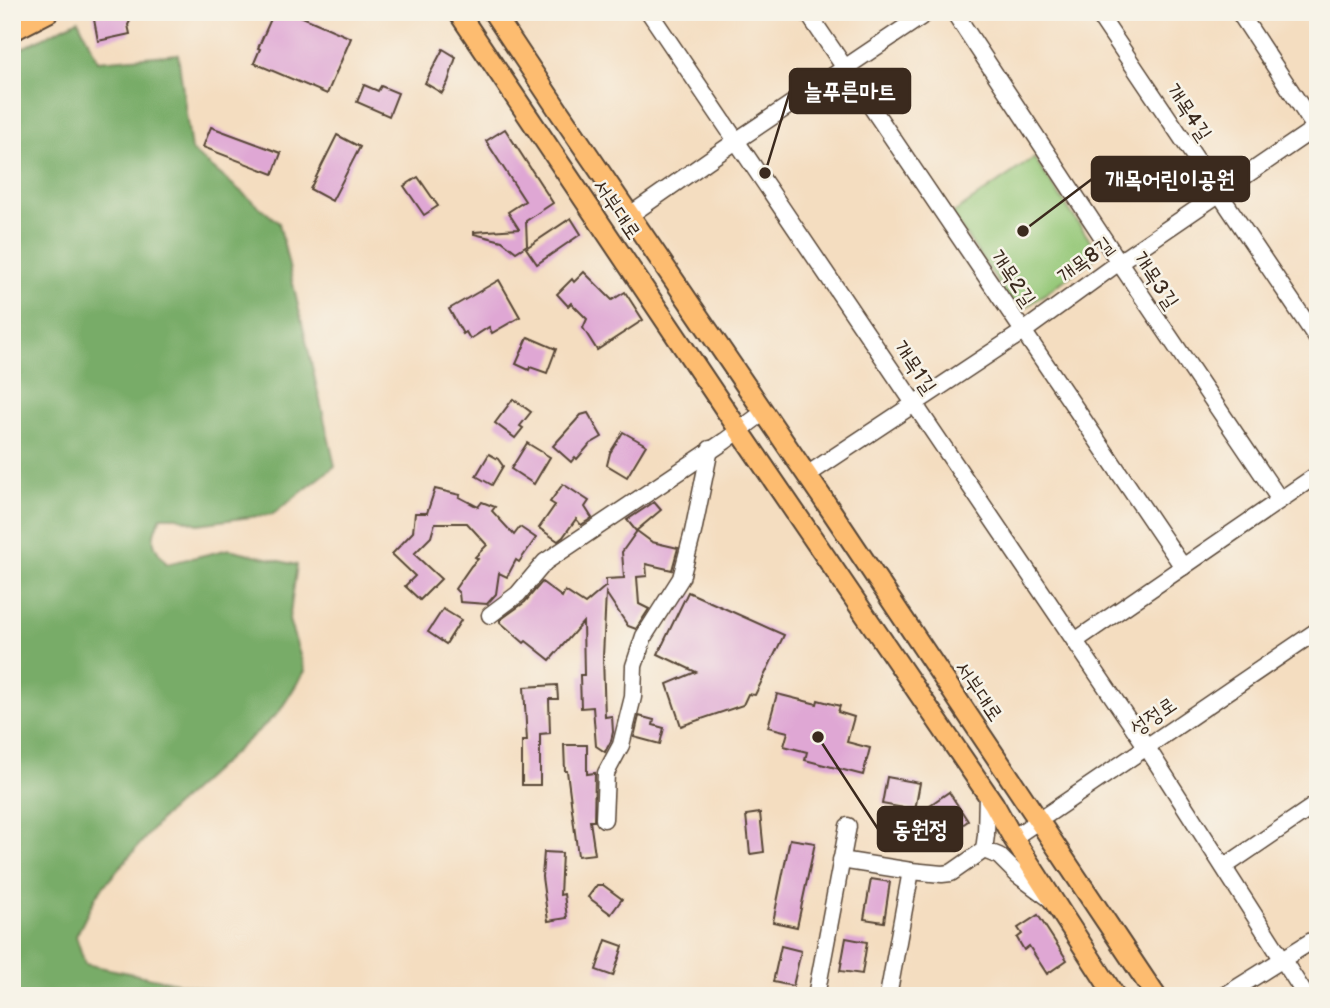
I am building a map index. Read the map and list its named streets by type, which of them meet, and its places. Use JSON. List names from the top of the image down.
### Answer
{
  "streets": {
    "main road": ["서부대로"],
    "street": [
      "개목4길",
      "개목8길",
      "개목2길",
      "개목3길",
      "개목1길",
      "성정로"
    ]
  },
  "crossings": [
    ["개목4길", "개목8길"],
    ["서부대로", "개목8길"],
    ["서부대로", "성정로"],
    ["개목8길", "개목2길"],
    ["개목8길", "개목3길"],
    ["개목8길", "개목1길"],
    ["개목1길", "성정로"]
  ],
  "places": ["늘푸른마트", "개목어린이공원", "동원정"]
}
